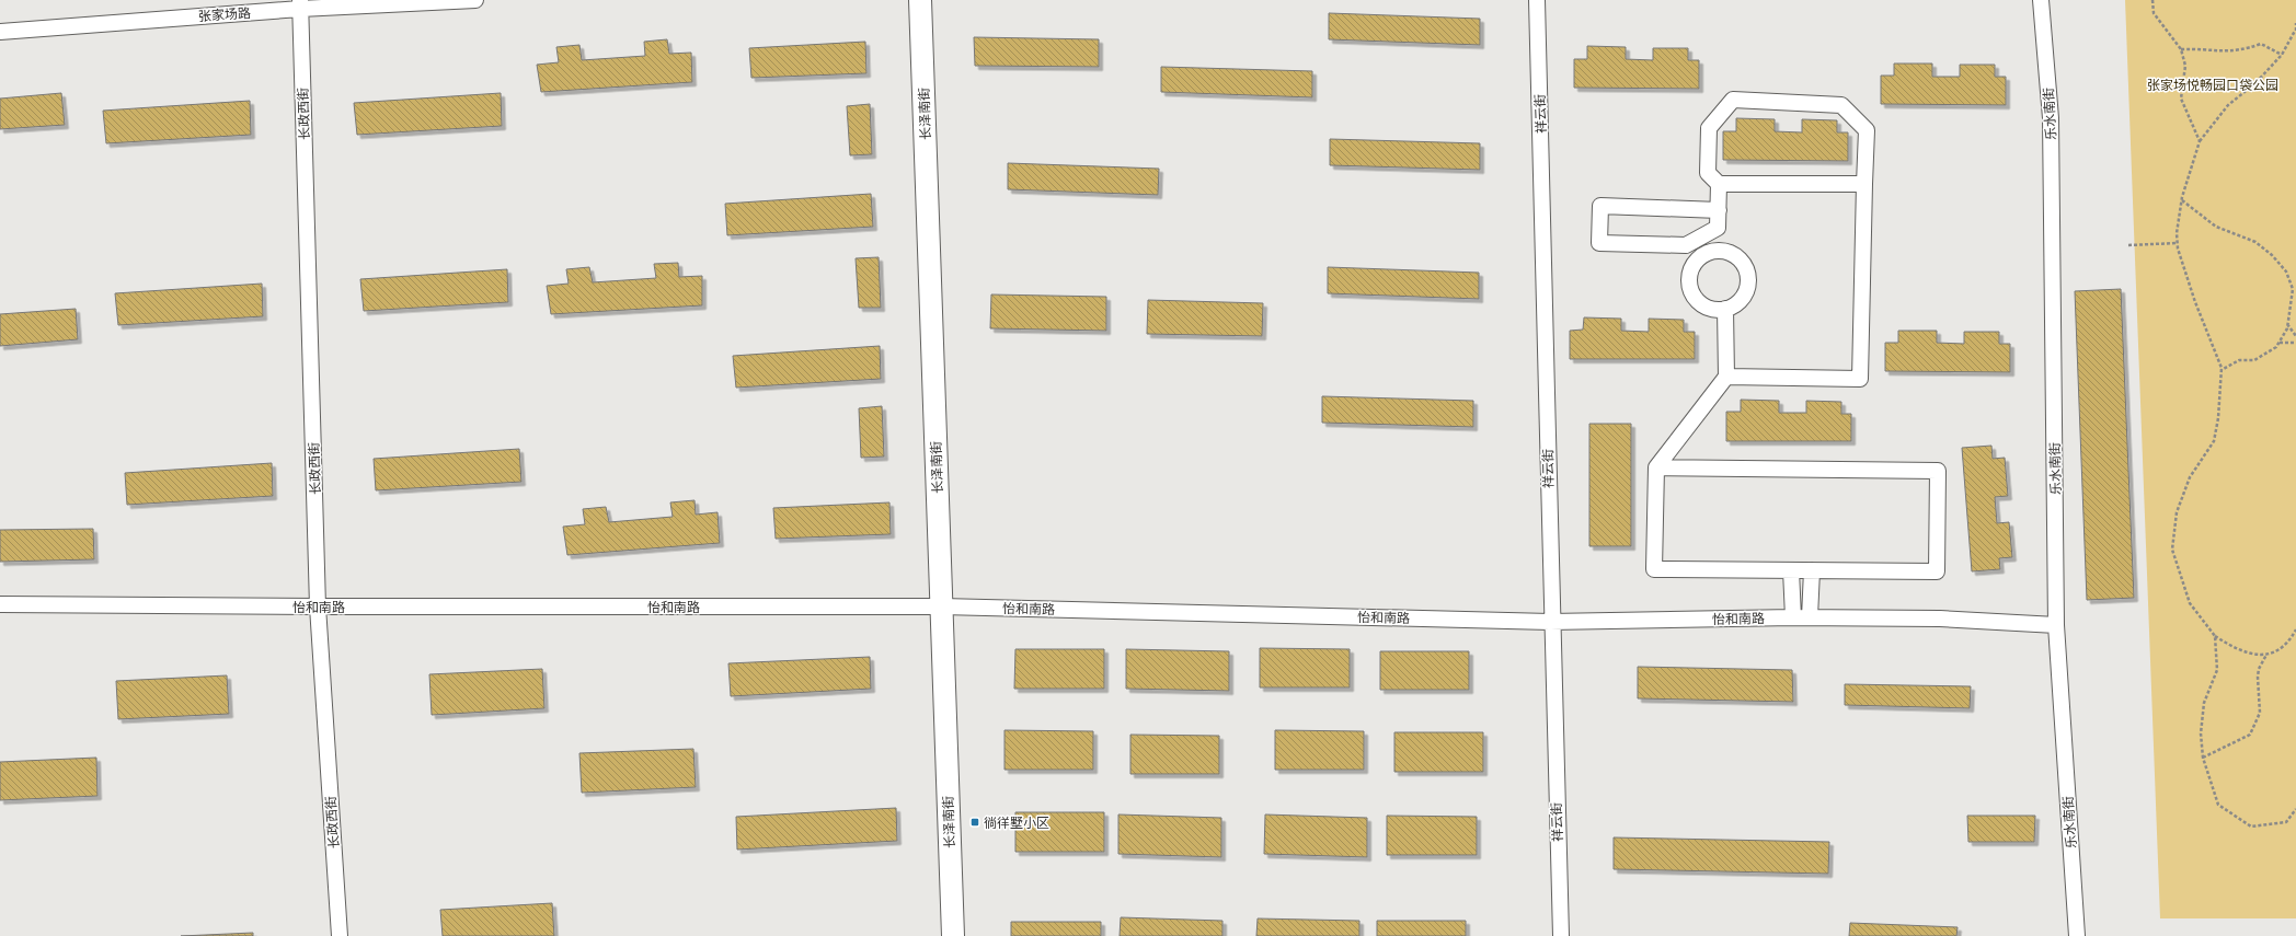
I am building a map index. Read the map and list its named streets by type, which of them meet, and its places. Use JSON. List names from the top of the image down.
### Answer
{
  "streets": {
    "street": [
      "张家场路",
      "长政西街",
      "长泽南街",
      "祥云街",
      "乐水南街",
      "怡和南路"
    ]
  },
  "crossings": [
    ["张家场路", "长政西街"],
    ["长政西街", "怡和南路"],
    ["长泽南街", "怡和南路"],
    ["祥云街", "怡和南路"],
    ["乐水南街", "怡和南路"]
  ],
  "parks": ["张家场悦畅园口袋公园"],
  "places": {
    "transit": ["徜徉墅小区"]
  }
}
